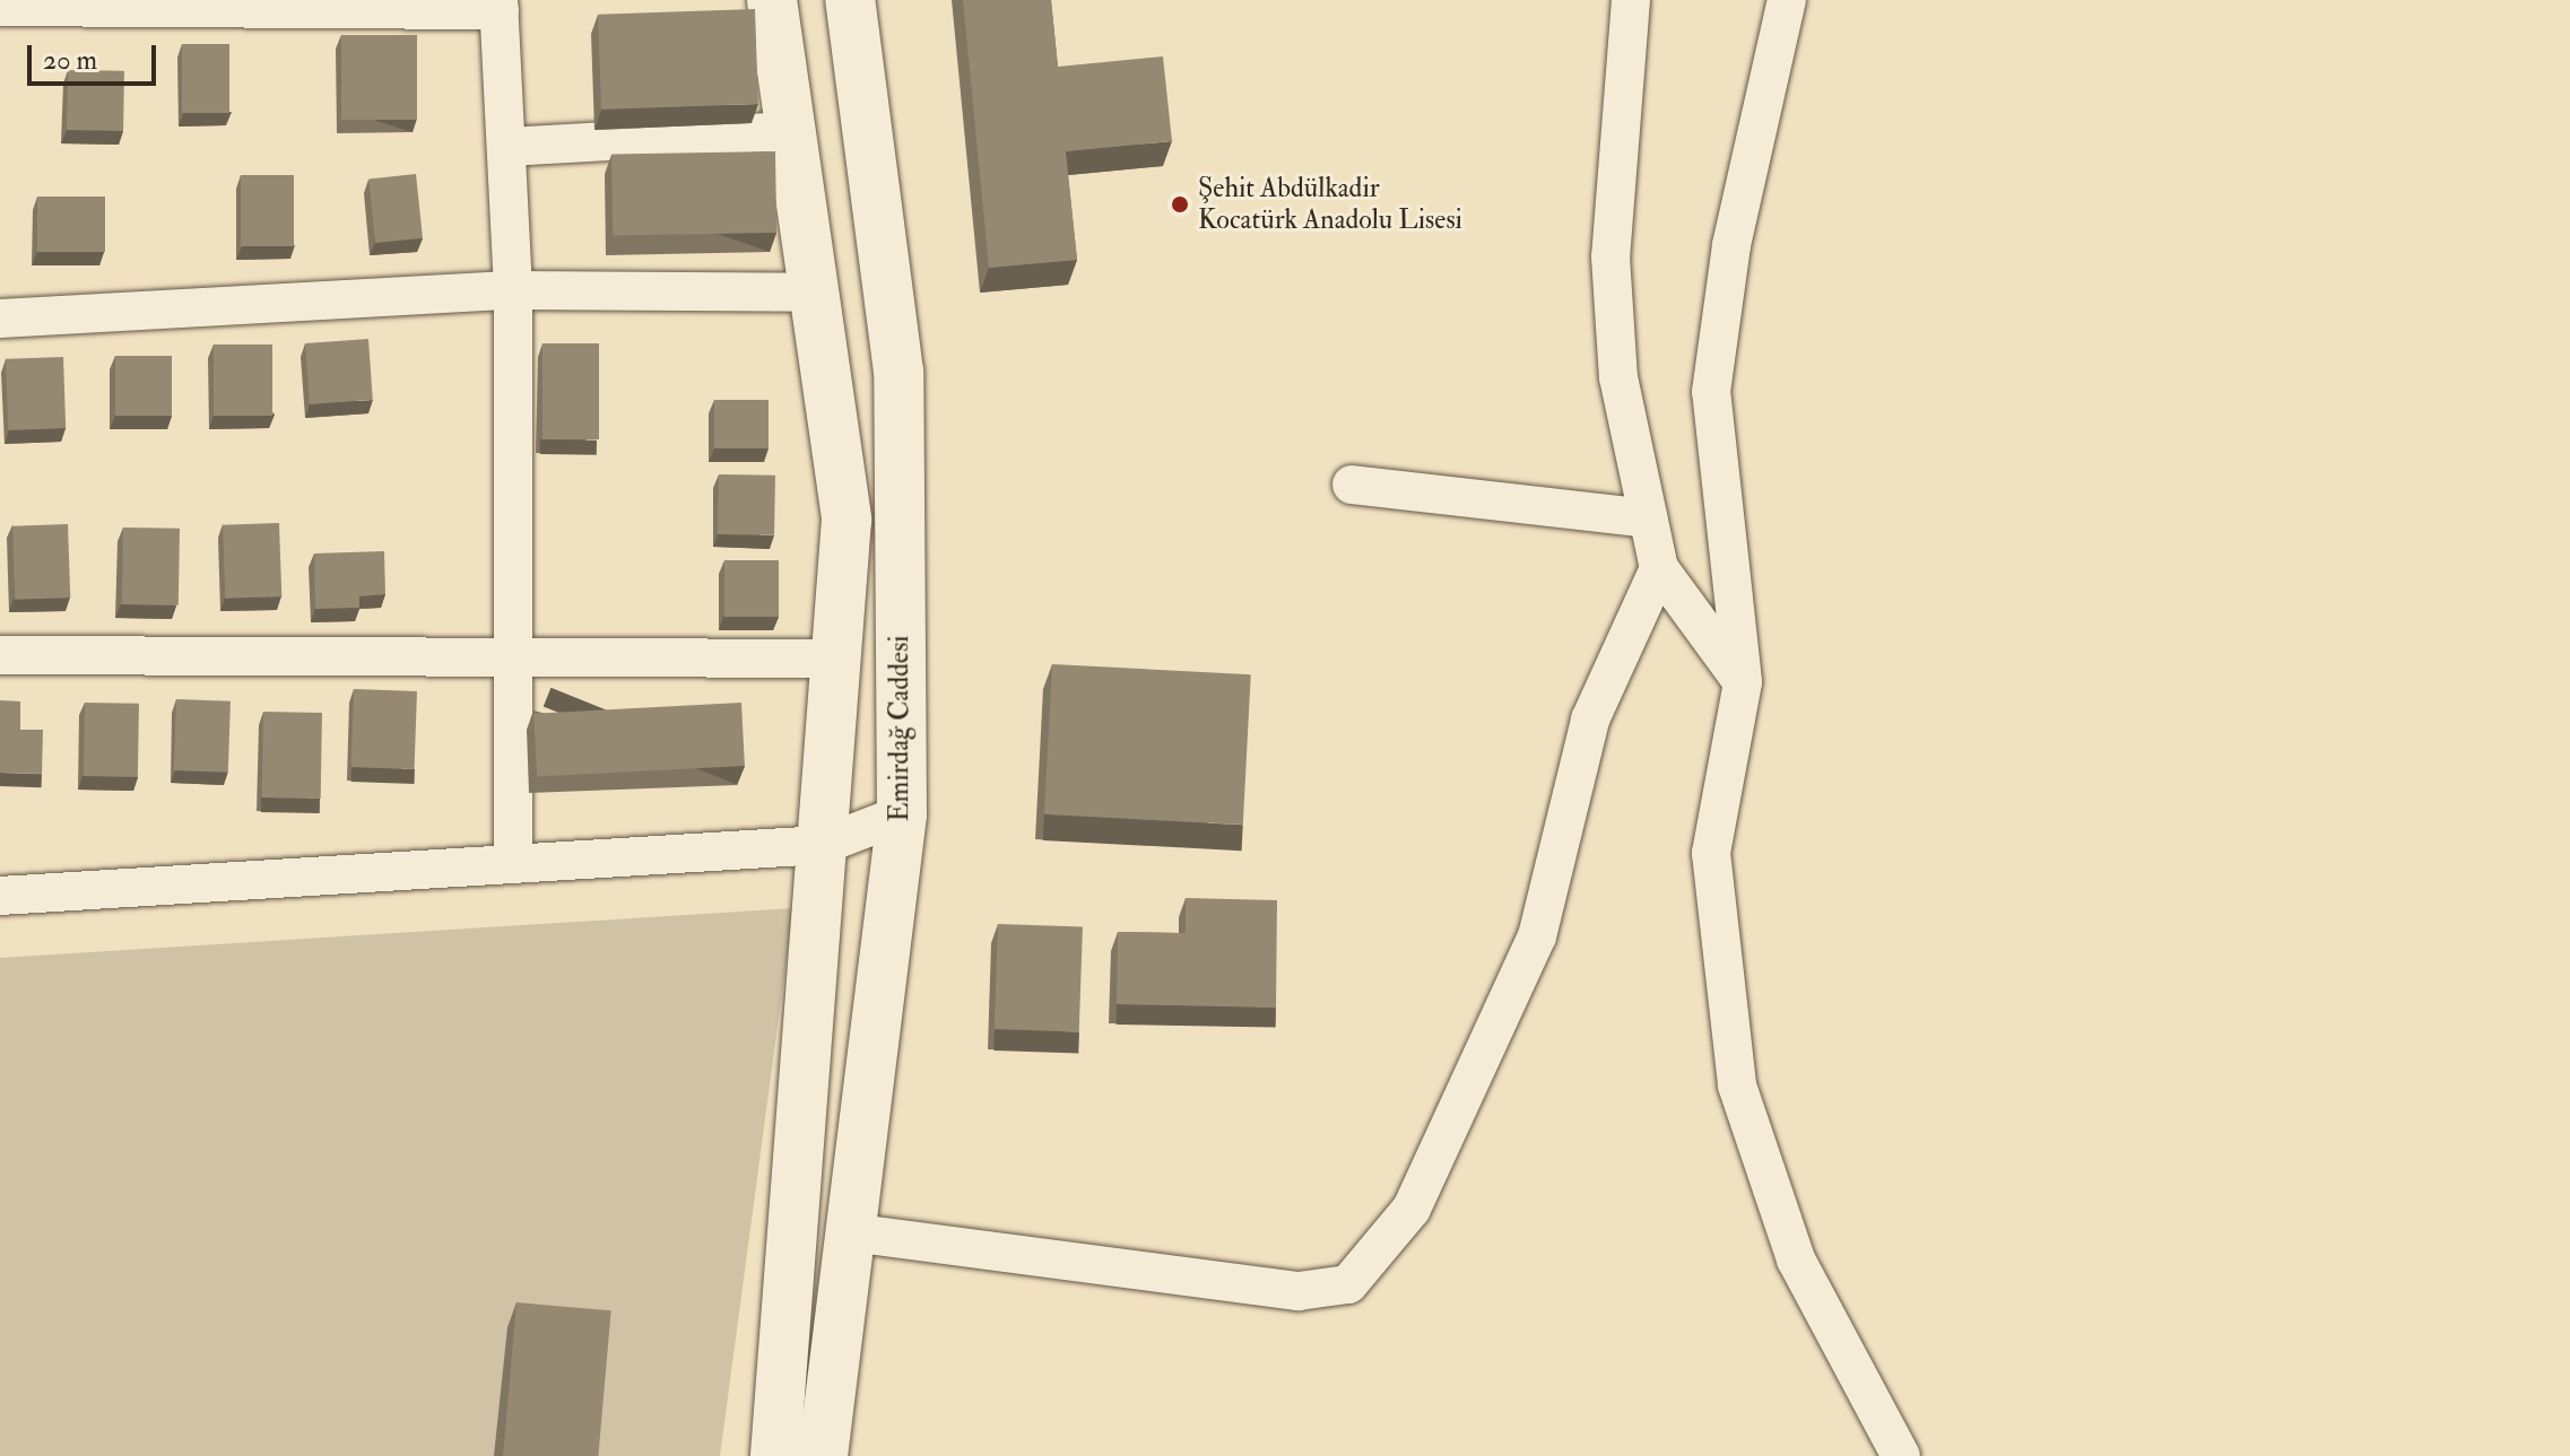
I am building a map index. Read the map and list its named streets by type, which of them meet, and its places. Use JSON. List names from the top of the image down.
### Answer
{
  "streets": {
    "main road": ["Emirdağ Caddesi"]
  },
  "places": ["Şehit Abdülkadir Kocatürk Anadolu Lisesi"],
  "scale_bar": "20 m"
}
